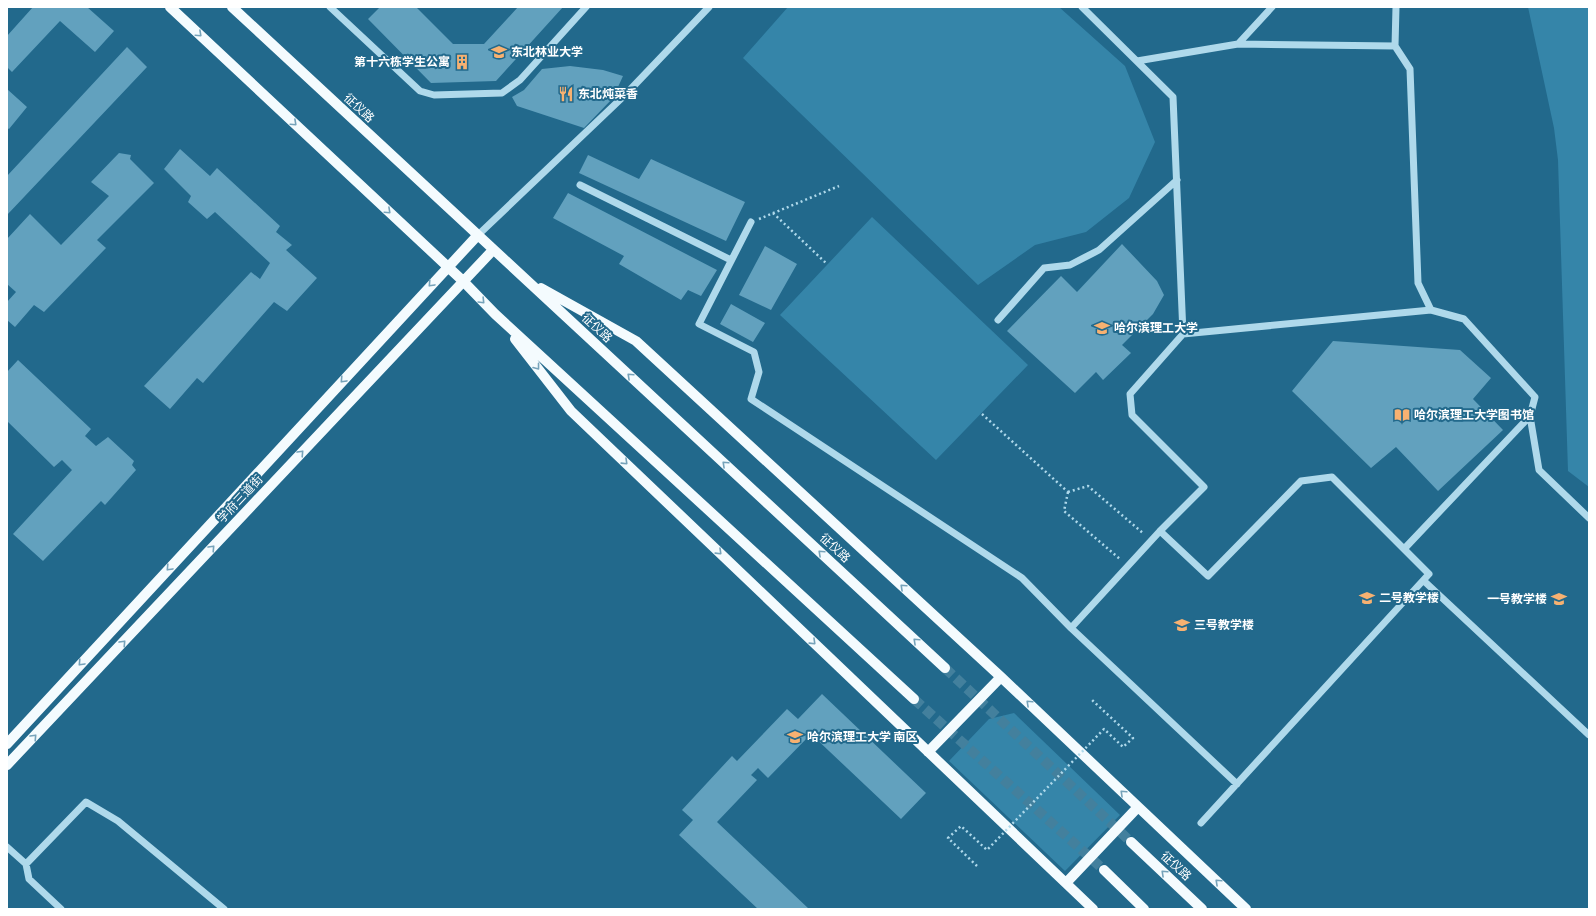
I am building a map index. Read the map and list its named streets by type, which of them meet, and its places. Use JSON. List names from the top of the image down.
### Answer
{
  "streets": {
    "main road": ["征仪路", "学府三道街"]
  },
  "crossings": [
    ["征仪路", "学府三道街"]
  ],
  "places": {
    "school or university": [
      "东北林业大学",
      "哈尔滨理工大学",
      "二号教学楼",
      "一号教学楼",
      "三号教学楼",
      "哈尔滨理工大学 南区"
    ],
    "building": ["第十六栋学生公寓"],
    "restaurant": ["东北炖菜香"],
    "library": ["哈尔滨理工大学图书馆"]
  }
}
